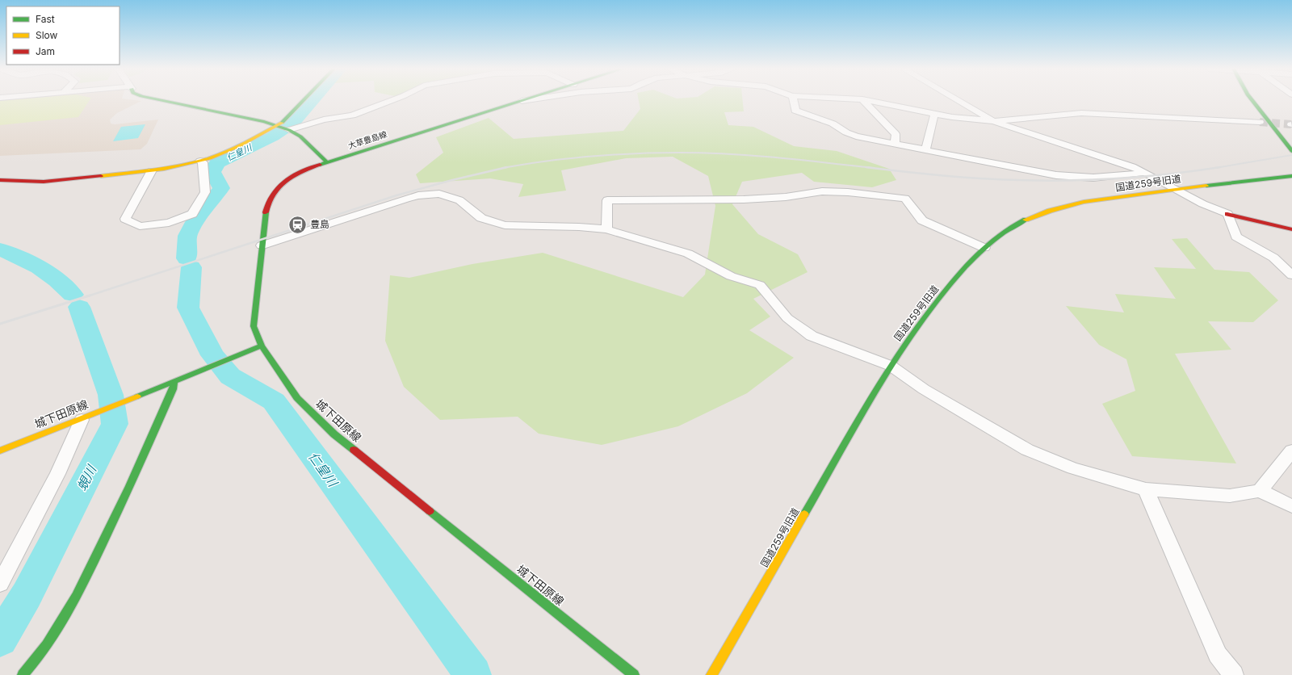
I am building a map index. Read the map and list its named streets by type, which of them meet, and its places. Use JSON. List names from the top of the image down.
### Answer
{
  "streets": {
    "main road": ["大草豊島線", "国道259号旧道", "城下田原線"]
  },
  "crossings": [
    ["大草豊島線", "城下田原線"]
  ],
  "water": ["仁皇川", "蜆川"],
  "places": {
    "station": ["豊島"]
  },
  "legend": ["Fast", "Slow", "Jam"]
}
